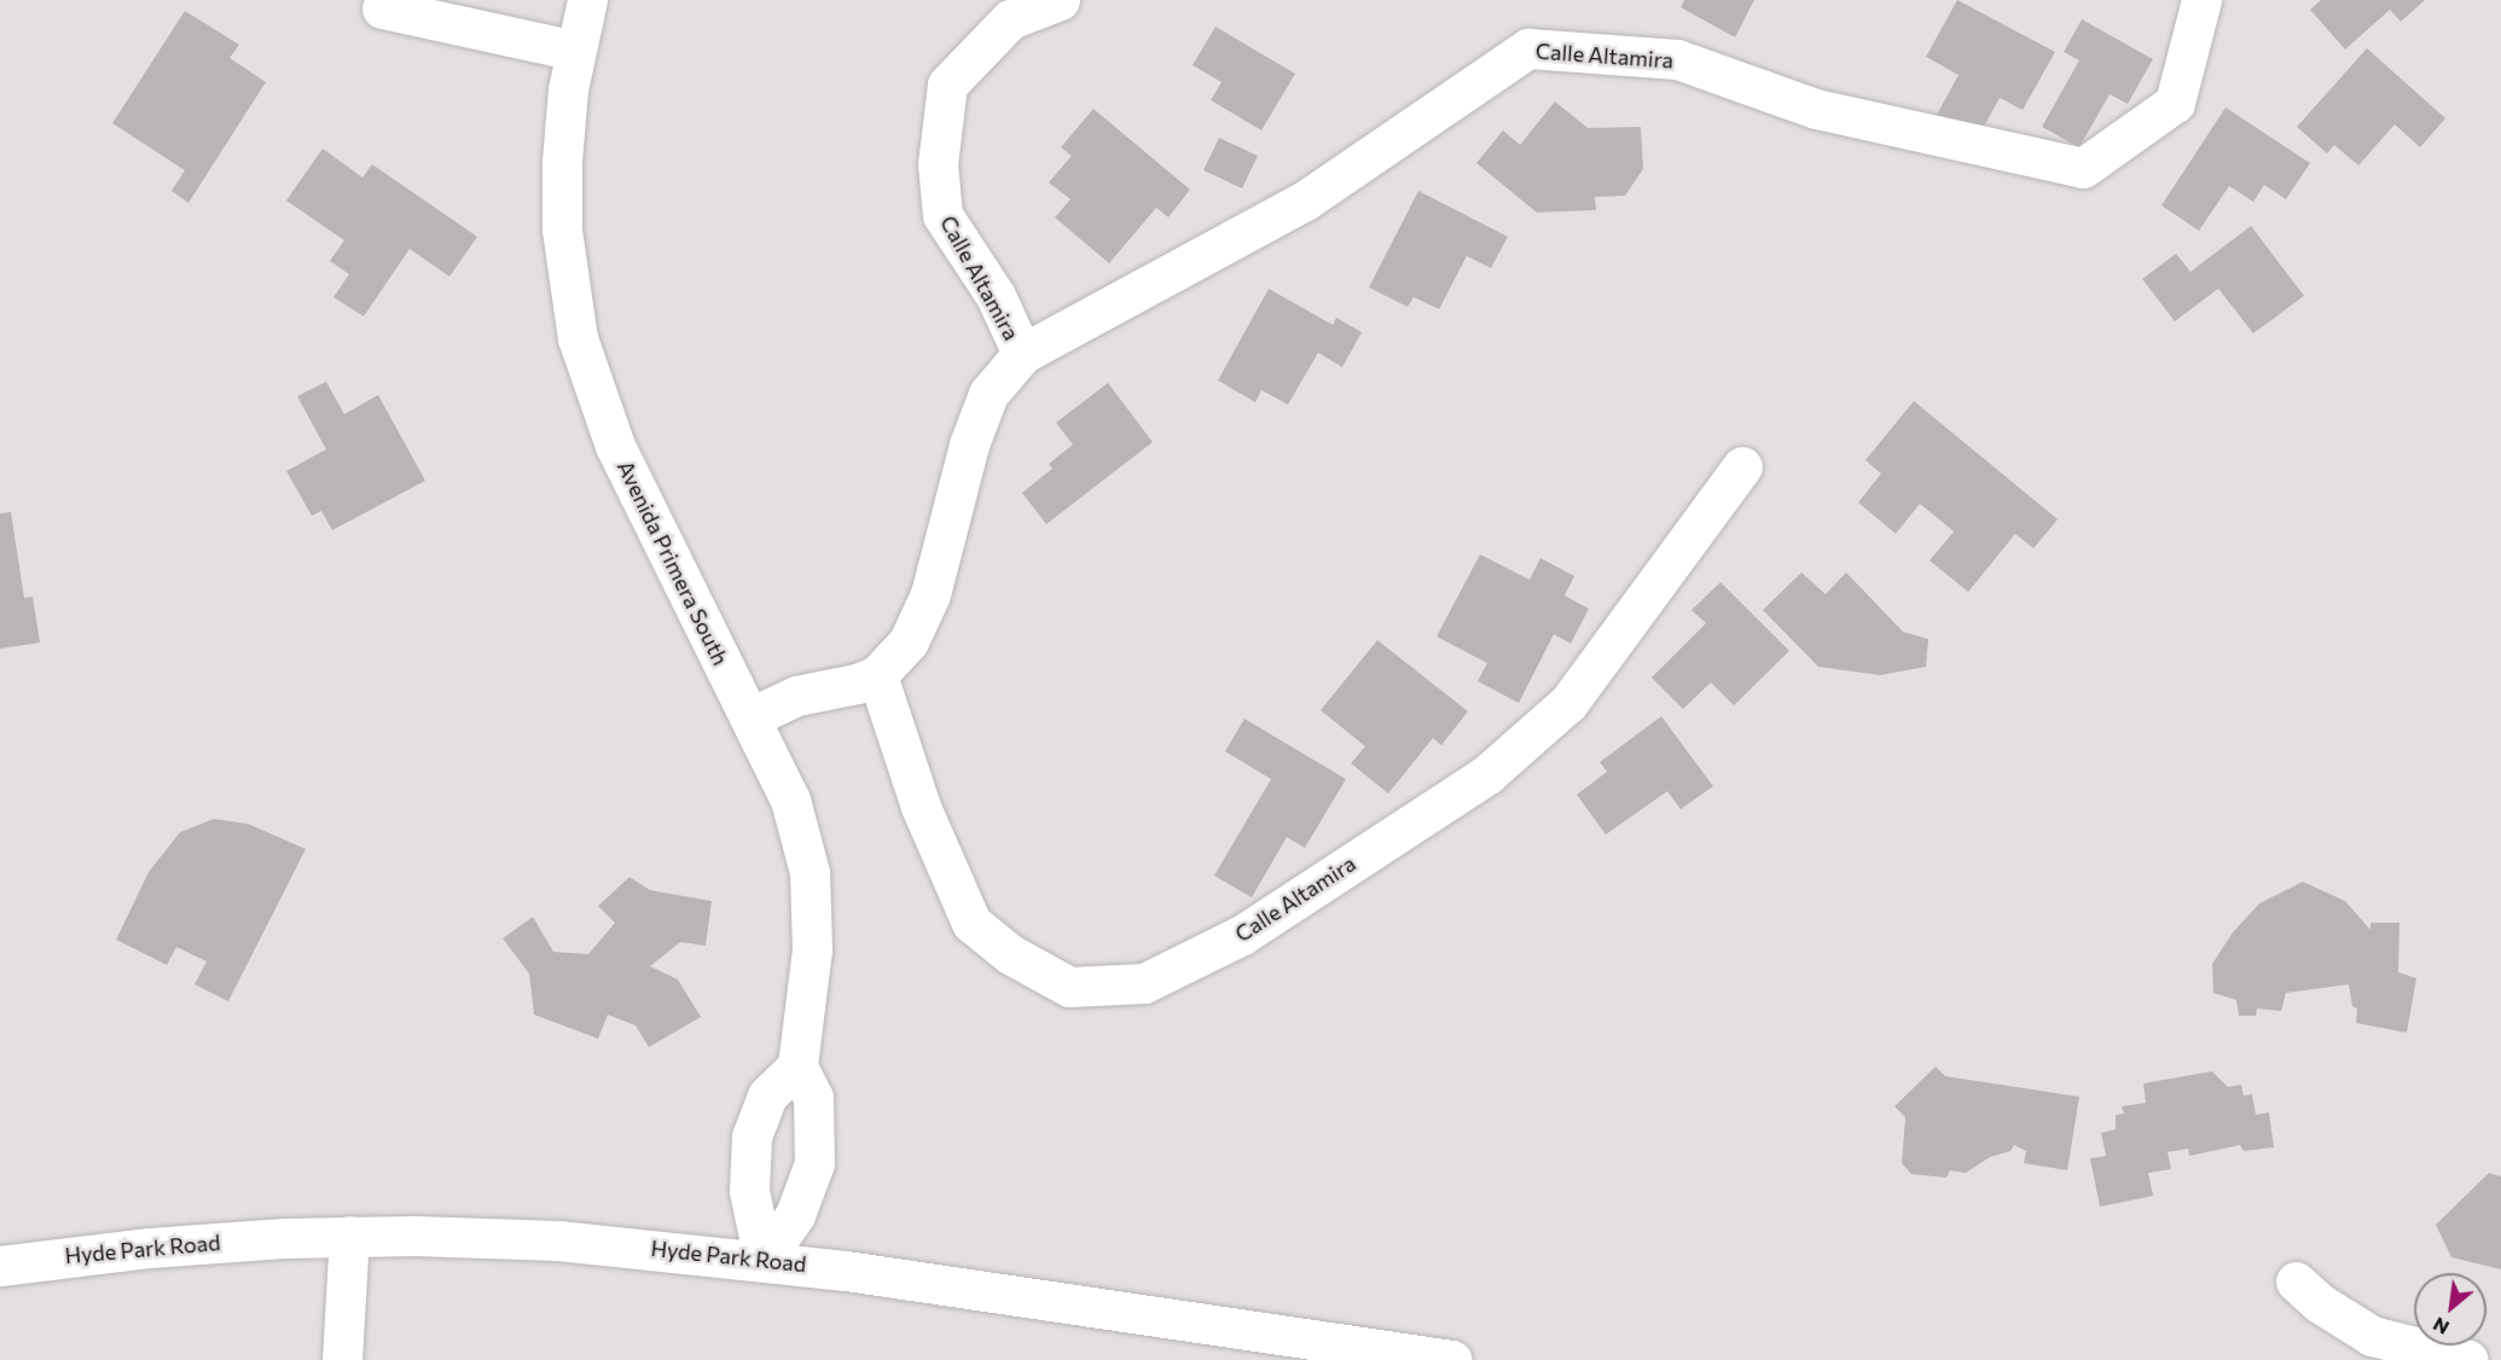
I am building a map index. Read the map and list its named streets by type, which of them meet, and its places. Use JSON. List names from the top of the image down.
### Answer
{
  "streets": {
    "street": ["Calle Altamira", "Avenida Primera South", "Hyde Park Road"]
  },
  "north": "bottom left"
}
